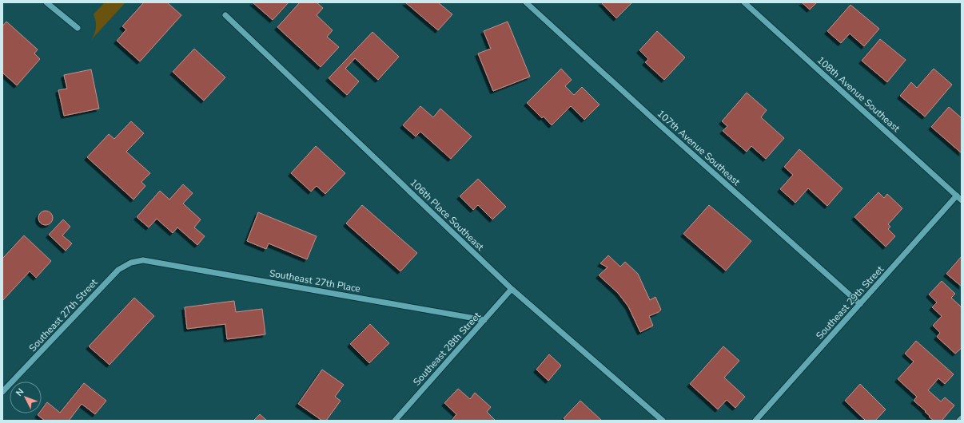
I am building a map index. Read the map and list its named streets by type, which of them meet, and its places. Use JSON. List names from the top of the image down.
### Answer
{
  "streets": {
    "street": [
      "108th Avenue Southeast",
      "107th Avenue Southeast",
      "106th Place Southeast",
      "Southeast 27th Place",
      "Southeast 29th Street",
      "Southeast 27th Street",
      "Southeast 28th Street"
    ]
  },
  "crossings": [
    ["108th Avenue Southeast", "Southeast 29th Street"],
    ["107th Avenue Southeast", "Southeast 29th Street"],
    ["106th Place Southeast", "Southeast 28th Street"],
    ["Southeast 27th Place", "Southeast 27th Street"],
    ["Southeast 27th Place", "Southeast 28th Street"]
  ],
  "north": "top left"
}
